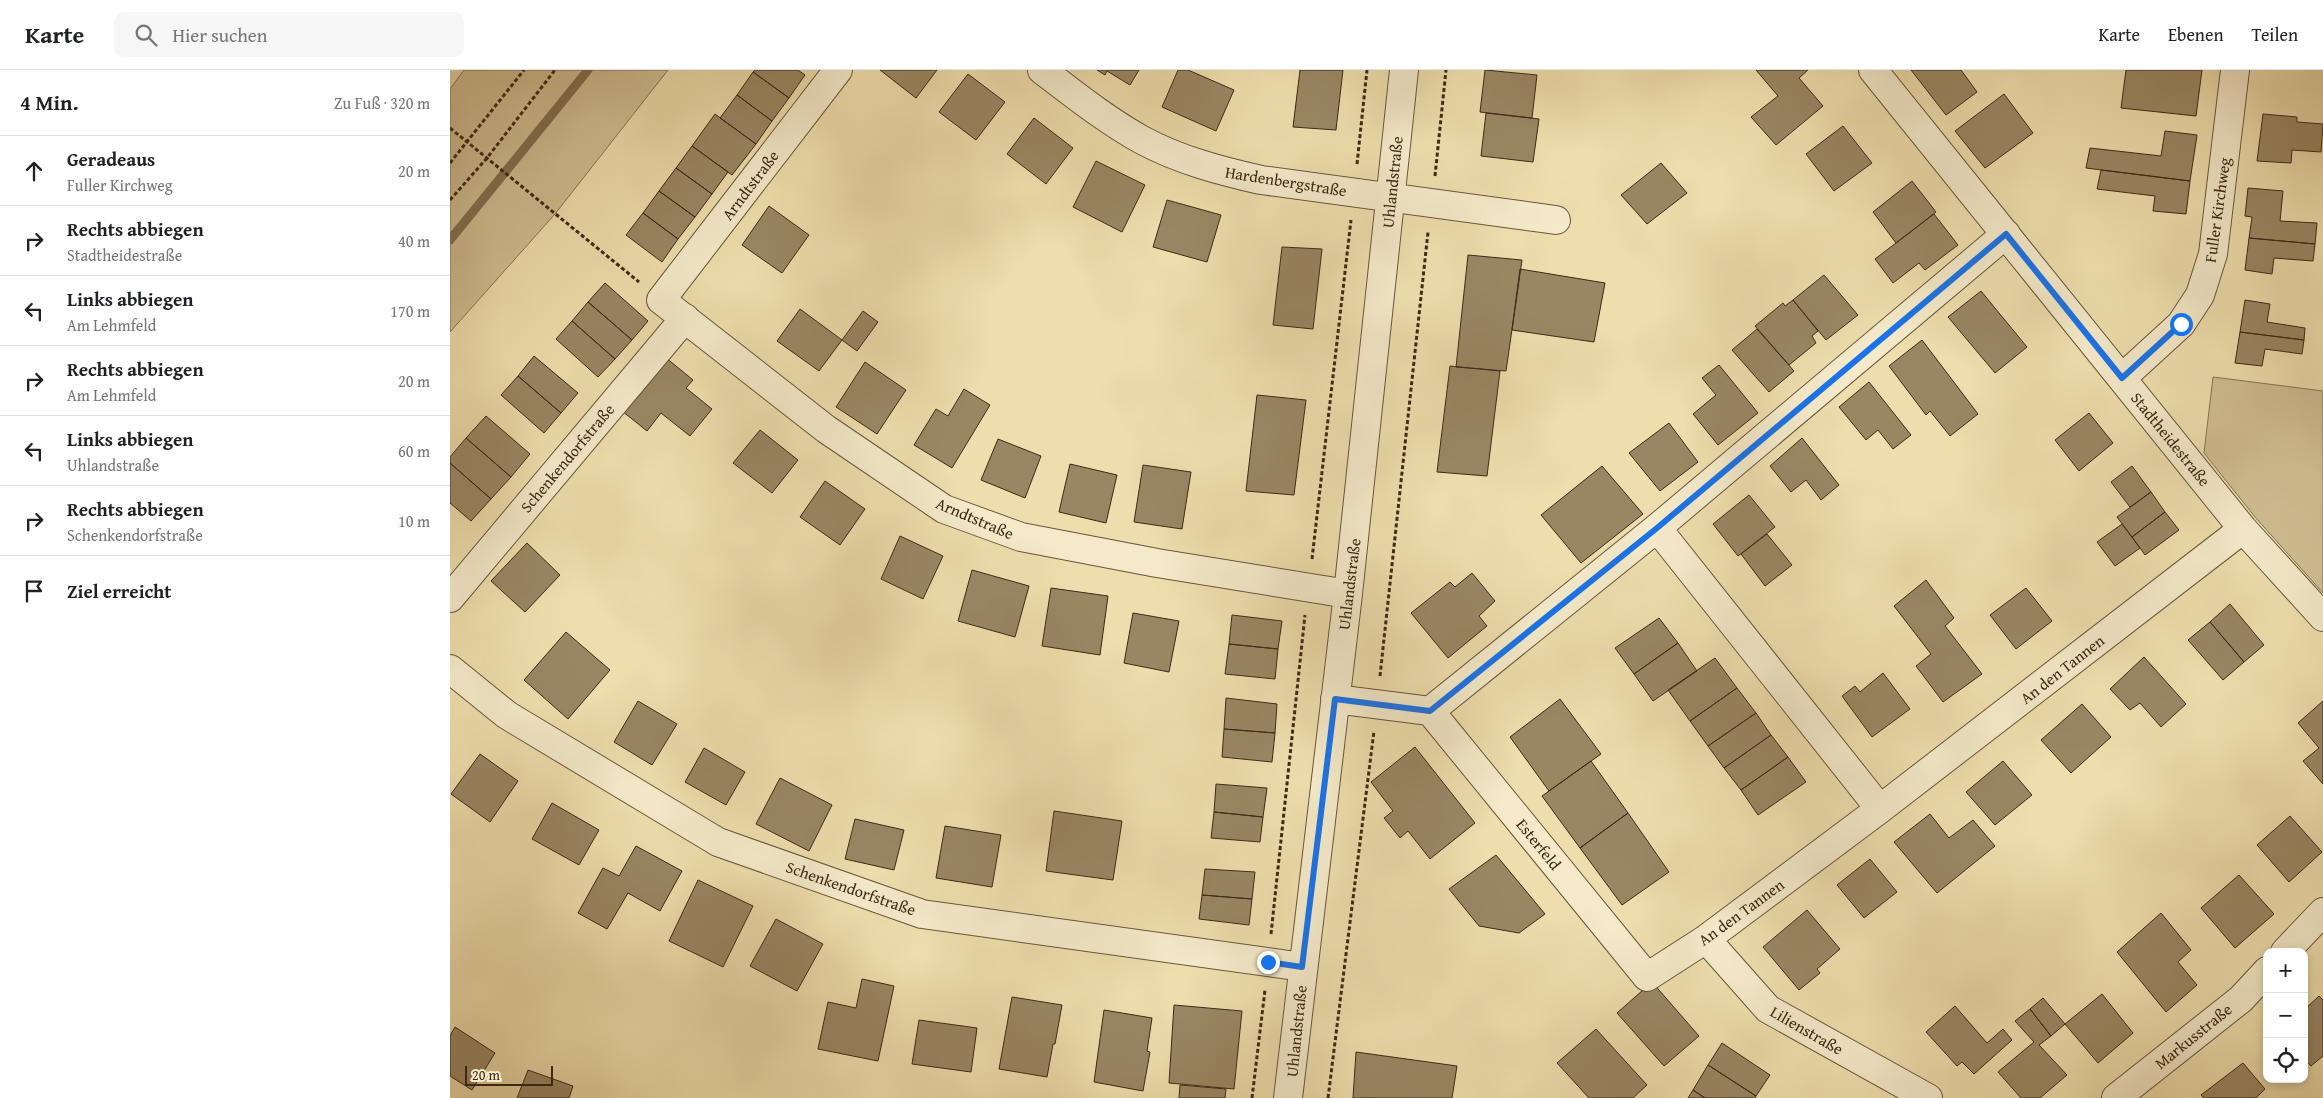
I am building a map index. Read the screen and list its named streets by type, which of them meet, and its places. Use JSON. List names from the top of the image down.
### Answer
{
  "streets": {
    "street": [
      "Hardenbergstraße",
      "Uhlandstraße",
      "Arndtstraße",
      "Fuller Kirchweg",
      "Stadtheidestraße",
      "Schenkendorfstraße",
      "An den Tannen",
      "Esterfeld",
      "Lilienstraße",
      "Markusstraße"
    ]
  },
  "crossings": [
    ["Hardenbergstraße", "Uhlandstraße"],
    ["Uhlandstraße", "Arndtstraße"],
    ["Uhlandstraße", "Schenkendorfstraße"],
    ["Arndtstraße", "Schenkendorfstraße"],
    ["Fuller Kirchweg", "Stadtheidestraße"],
    ["Stadtheidestraße", "An den Tannen"],
    ["An den Tannen", "Esterfeld"],
    ["An den Tannen", "Lilienstraße"]
  ],
  "scale_bar": "20 m",
  "page": {
    "header": "Karte",
    "search": "Hier suchen",
    "nav": ["Karte", "Ebenen", "Teilen"],
    "heading": ["4 Min.", "Zu Fuß · 320 m"],
    "list": [
      ["Geradeaus", "Fuller Kirchweg", "20 m"],
      ["Rechts abbiegen", "Stadtheidestraße", "40 m"],
      ["Links abbiegen", "Am Lehmfeld", "170 m"],
      ["Rechts abbiegen", "Am Lehmfeld", "20 m"],
      ["Links abbiegen", "Uhlandstraße", "60 m"],
      ["Rechts abbiegen", "Schenkendorfstraße", "10 m"],
      "Ziel erreicht"
    ],
    "map_buttons": ["+", "−"],
    "scale": "20 m"
  }
}
